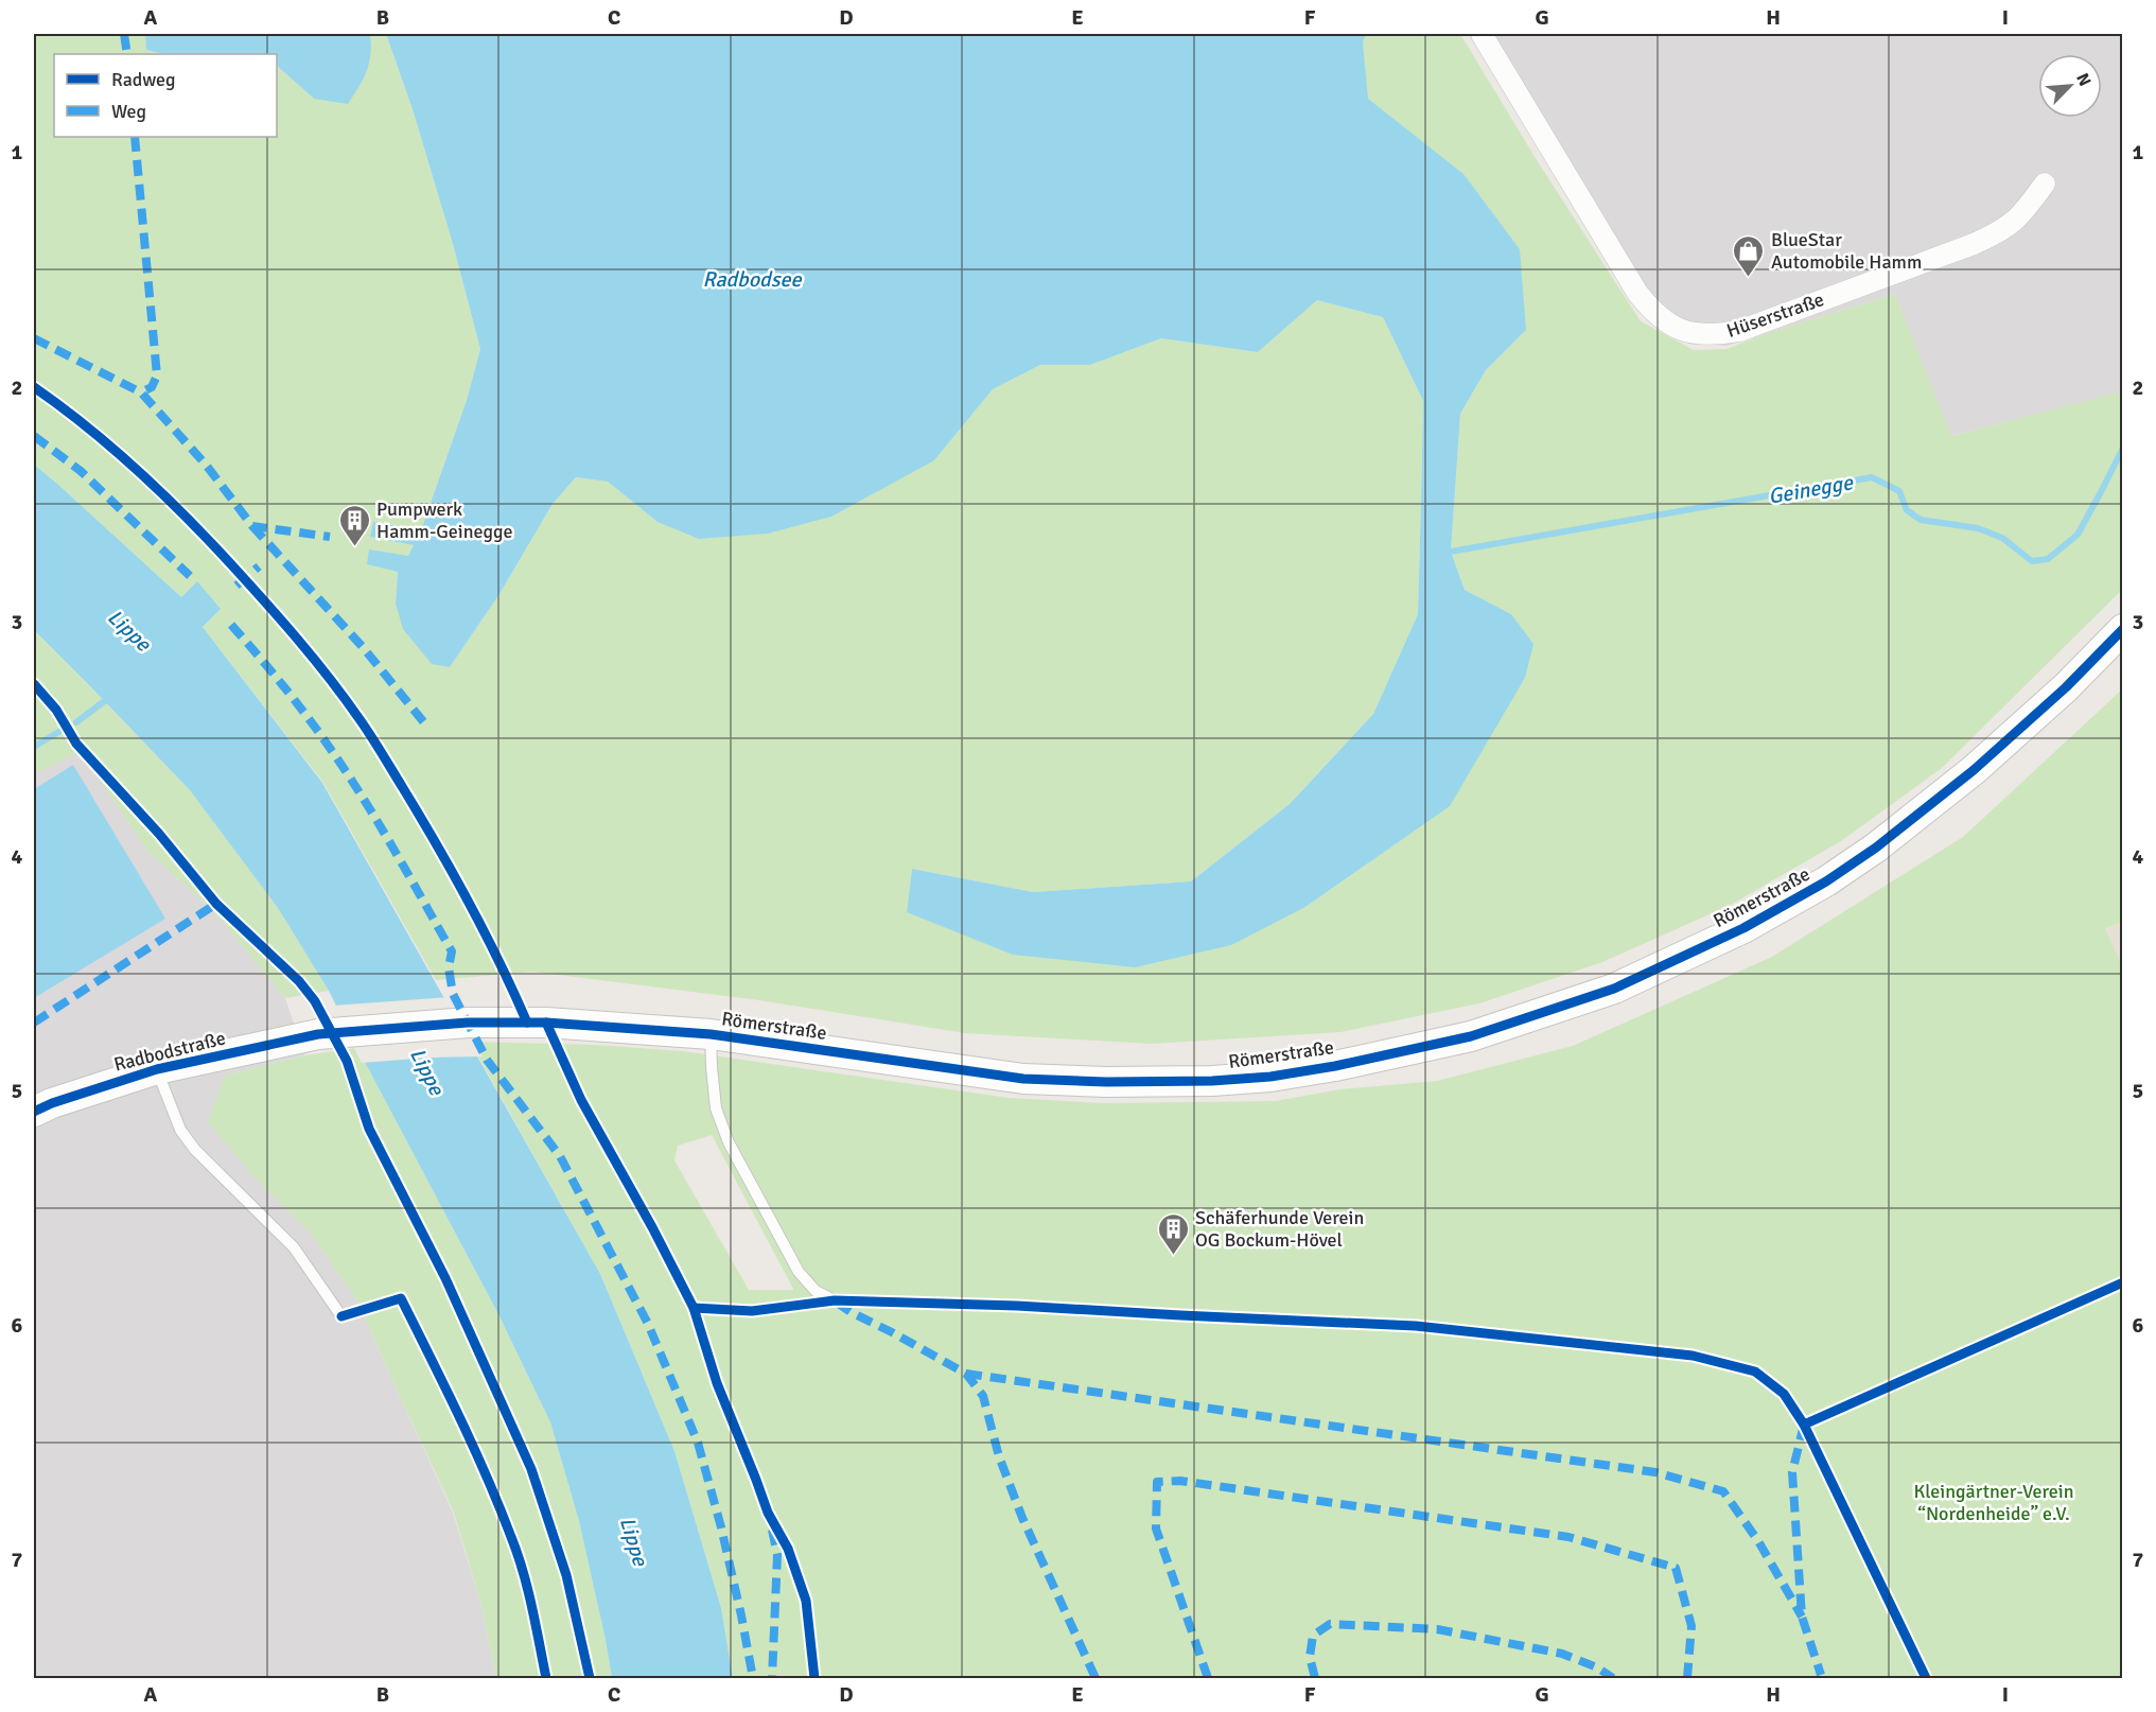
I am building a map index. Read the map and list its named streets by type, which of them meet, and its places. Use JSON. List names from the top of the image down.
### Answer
{
  "streets": {
    "main road": ["Römerstraße", "Radbodstraße"],
    "street": ["Hüserstraße"]
  },
  "crossings": [
    ["Römerstraße", "Radbodstraße"]
  ],
  "water": ["Radbodsee", "Geinegge", "Lippe"],
  "parks": ["Kleingärtner-Verein “Nordenheide” e.V."],
  "places": {
    "shop": ["BlueStar Automobile Hamm"],
    "building": ["Pumpwerk Hamm-Geinegge", "Schäferhunde Verein OG Bockum-Hövel"]
  },
  "legend": ["Radweg", "Weg"],
  "north": "top right",
  "grid": {
    "columns": [
      "A",
      "B",
      "C",
      "D",
      "E",
      "F",
      "G",
      "H",
      "I"
    ],
    "rows": [
      "1",
      "2",
      "3",
      "4",
      "5",
      "6",
      "7"
    ]
  }
}
